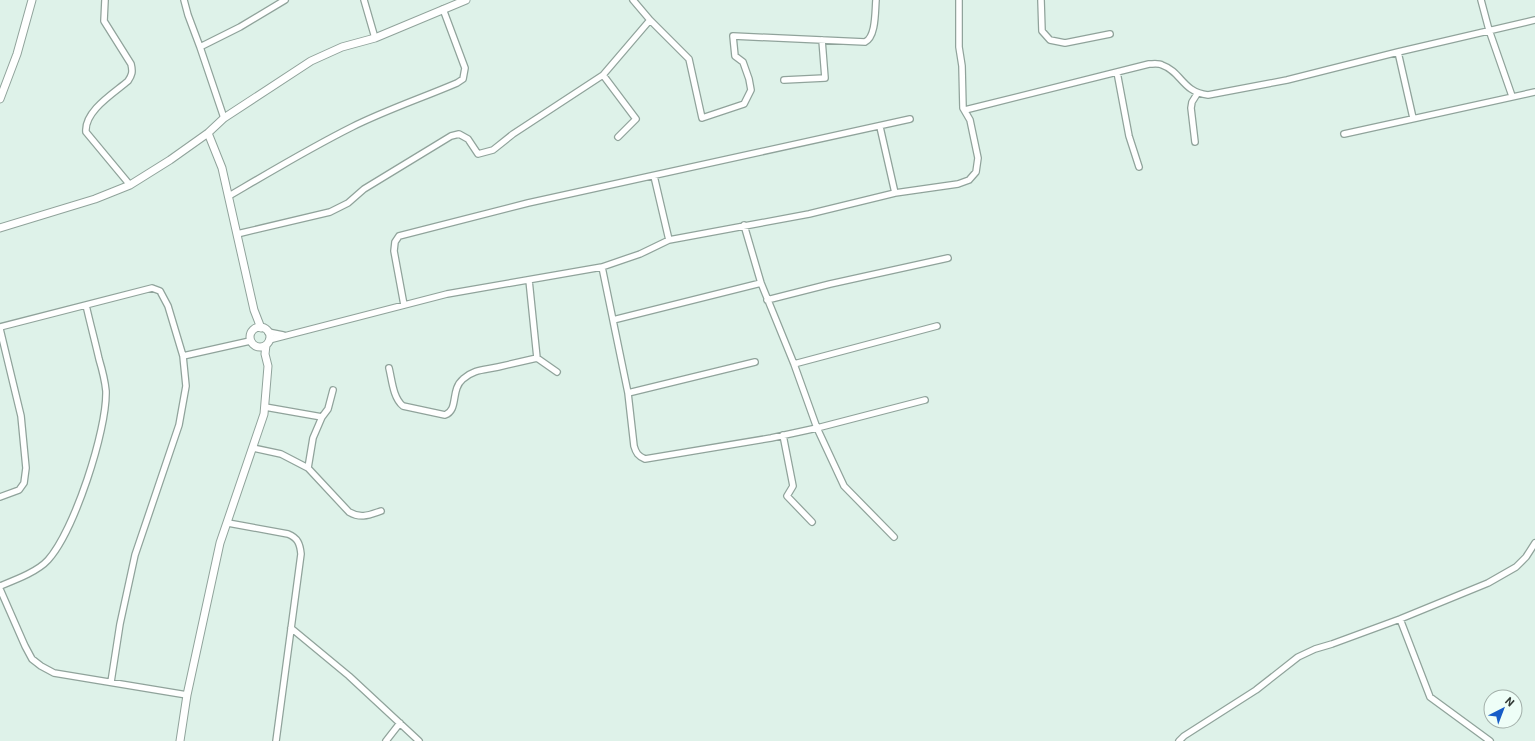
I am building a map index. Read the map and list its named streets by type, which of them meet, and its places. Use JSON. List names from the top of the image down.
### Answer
{
  "north": "top right"
}
